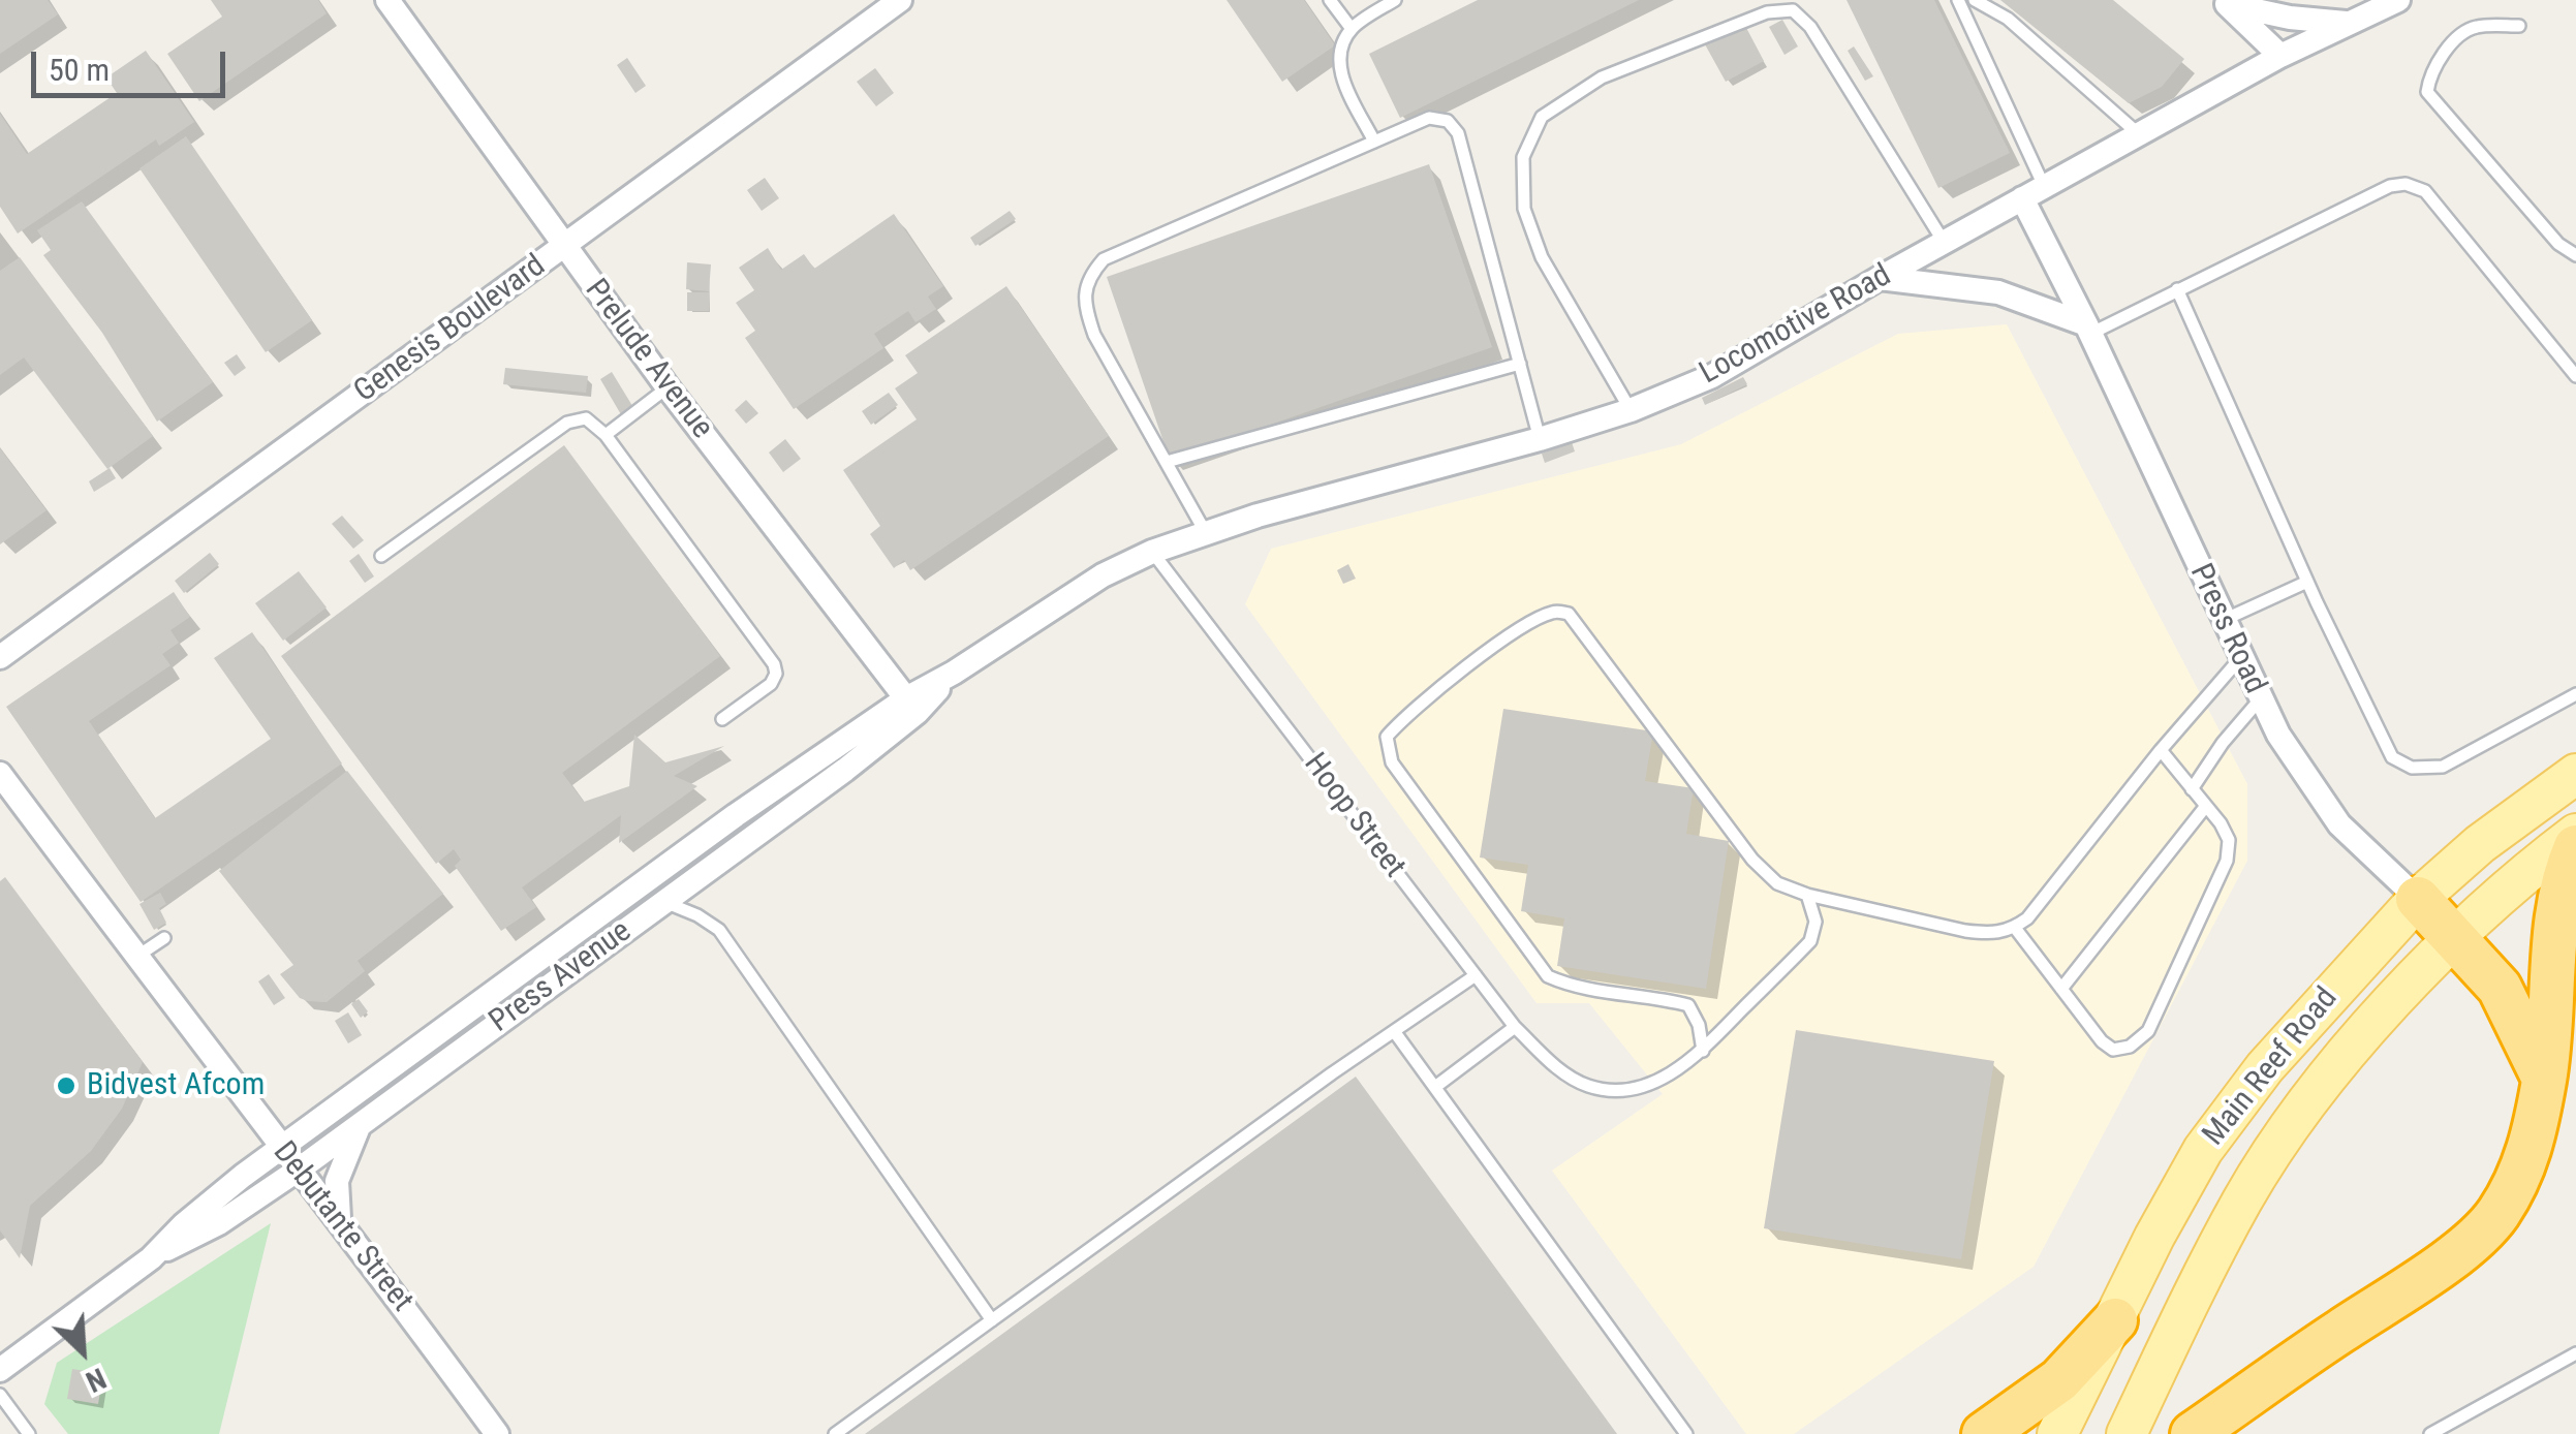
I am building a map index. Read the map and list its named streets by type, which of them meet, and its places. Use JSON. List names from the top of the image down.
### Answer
{
  "streets": {
    "main road": ["Main Reef Road"],
    "street": [
      "Locomotive Road",
      "Genesis Boulevard",
      "Prelude Avenue",
      "Press Road",
      "Press Avenue",
      "Debutante Street"
    ],
    "lane": ["Hoop Street"]
  },
  "crossings": [
    ["Locomotive Road", "Press Road"],
    ["Locomotive Road", "Hoop Street"],
    ["Locomotive Road", "Press Avenue"],
    ["Genesis Boulevard", "Prelude Avenue"],
    ["Prelude Avenue", "Press Avenue"],
    ["Press Road", "Main Reef Road"],
    ["Hoop Street", "Press Avenue"],
    ["Press Avenue", "Debutante Street"]
  ],
  "places": ["Bidvest Afcom"],
  "scale_bar": "50 m",
  "north": "bottom right"
}
